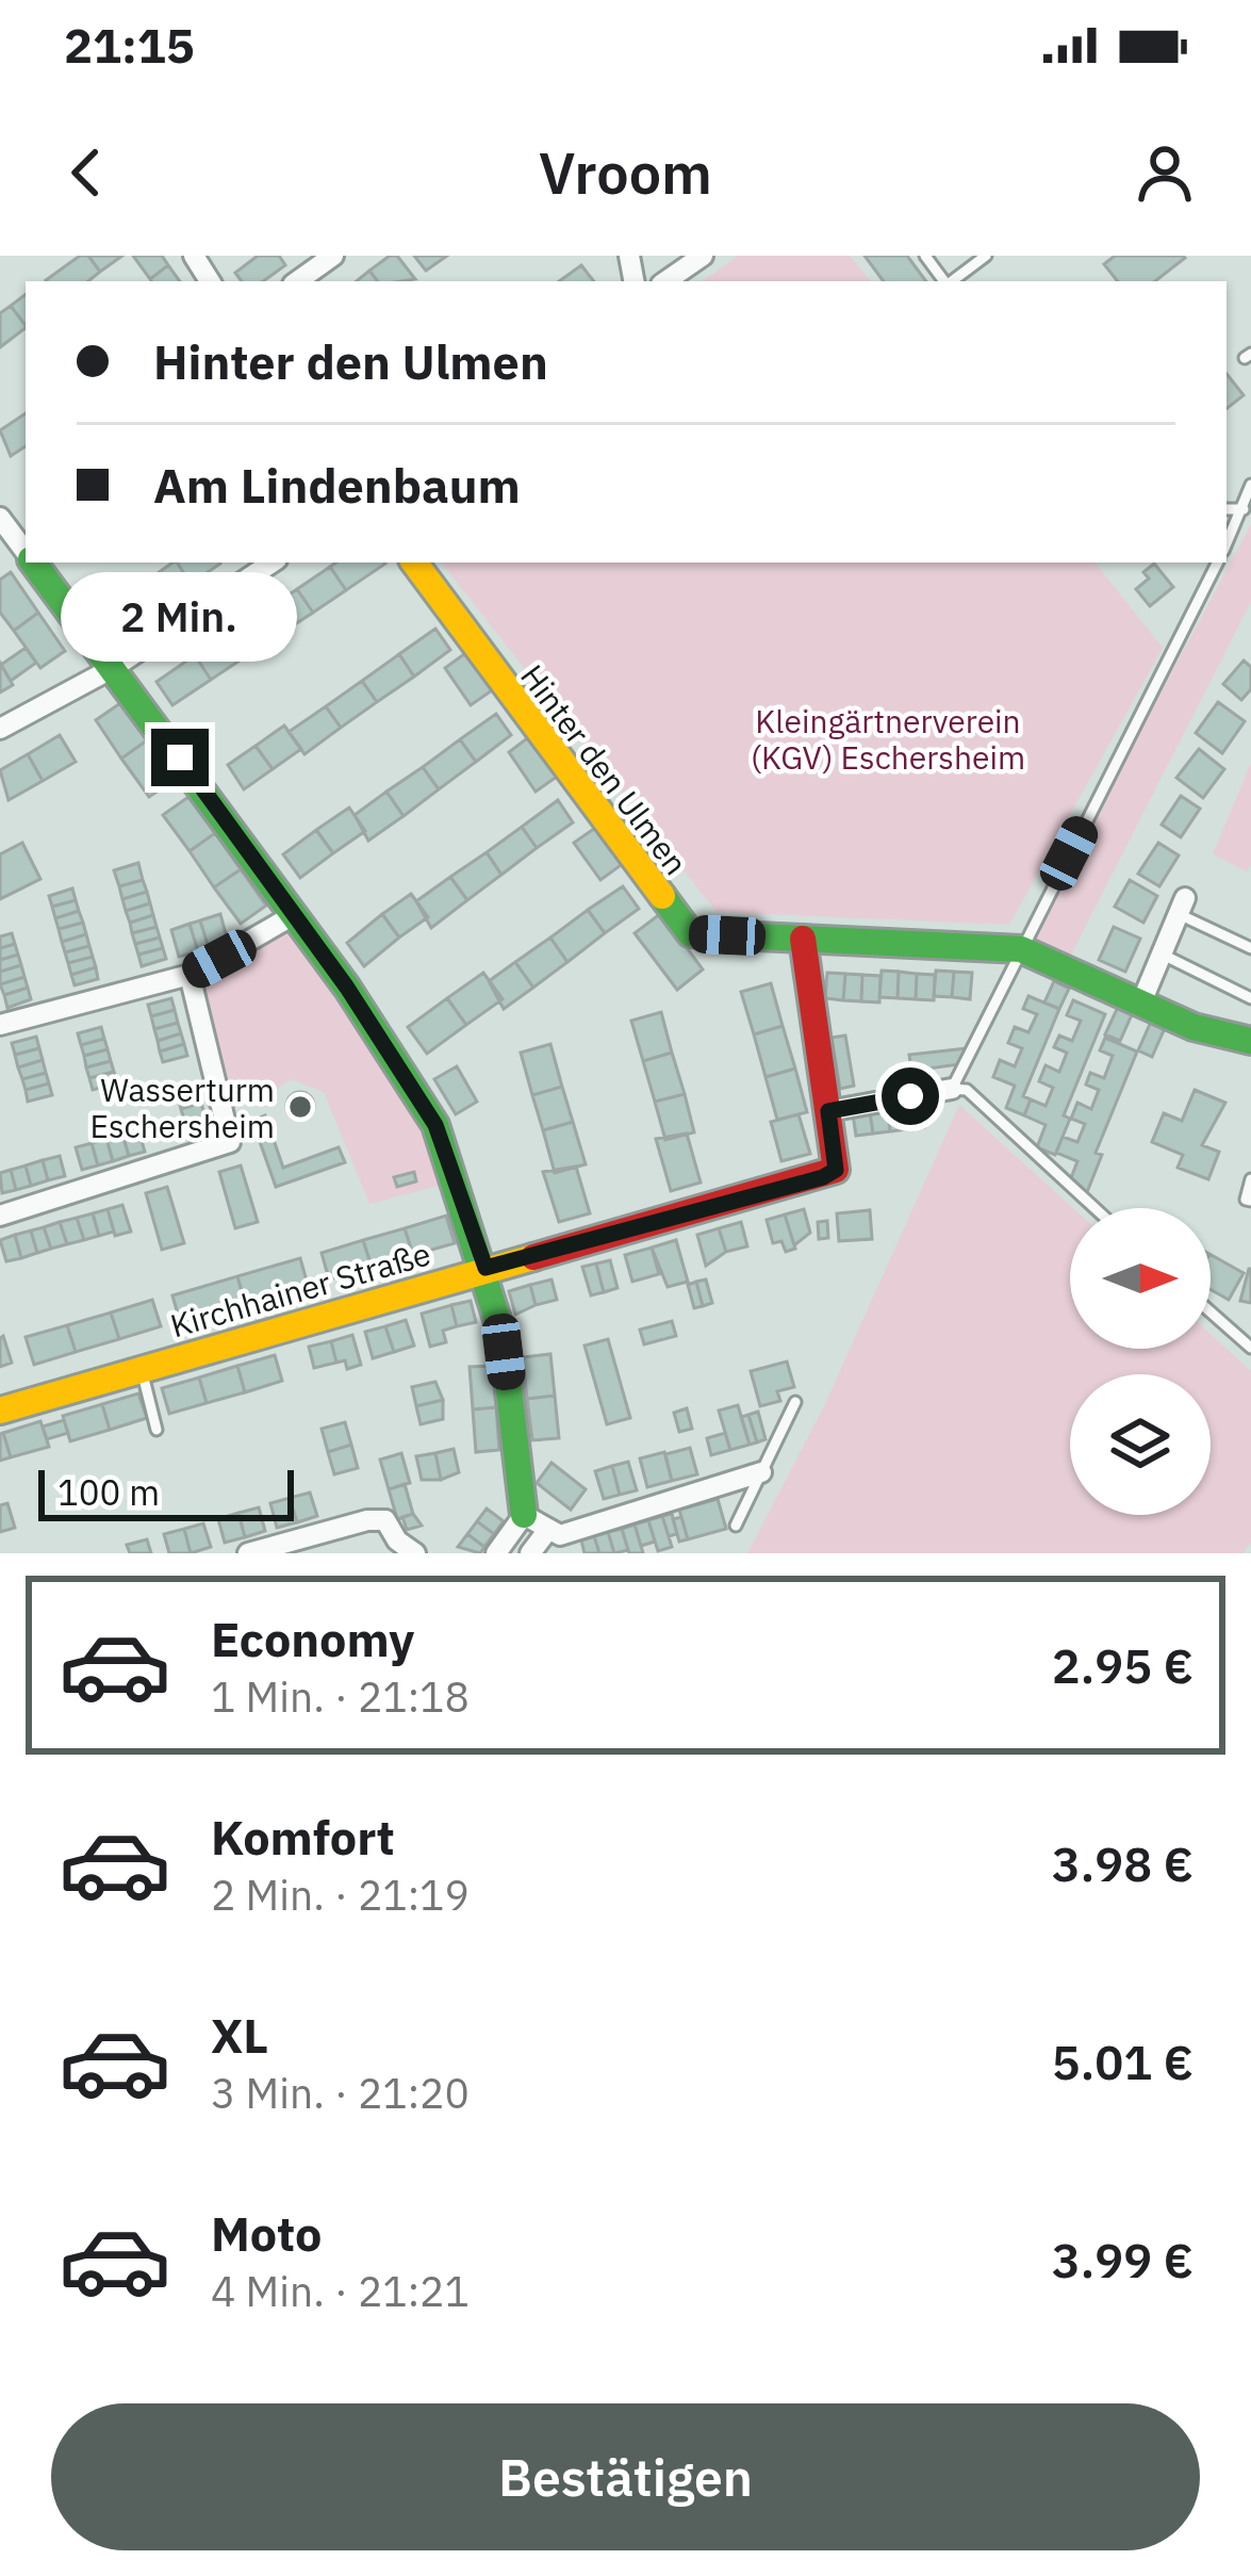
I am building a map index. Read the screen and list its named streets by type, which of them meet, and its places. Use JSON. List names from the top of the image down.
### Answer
{
  "streets": {
    "street": ["Hinter den Ulmen", "Kirchhainer Straße"]
  },
  "crossings": [
    ["Hinter den Ulmen", "Kirchhainer Straße"]
  ],
  "parks": ["Kleingärtnerverein (KGV) Eschersheim"],
  "places": ["Wasserturm Eschersheim"],
  "scale_bar": "100 m",
  "north": "right",
  "page": {
    "status": "21:15",
    "header": "Vroom",
    "banner": ["Hinter den Ulmen", "Am Lindenbaum"],
    "bubble": "2 Min.",
    "scale": "100 m",
    "list": [
      {
        "name": "Economy",
        "note": "1 Min. · 21:18",
        "value": "2.95 €"
      },
      {
        "name": "Komfort",
        "note": "2 Min. · 21:19",
        "value": "3.98 €"
      },
      {
        "name": "XL",
        "note": "3 Min. · 21:20",
        "value": "5.01 €"
      },
      {
        "name": "Moto",
        "note": "4 Min. · 21:21",
        "value": "3.99 €"
      }
    ],
    "buttons": "Bestätigen"
  }
}
